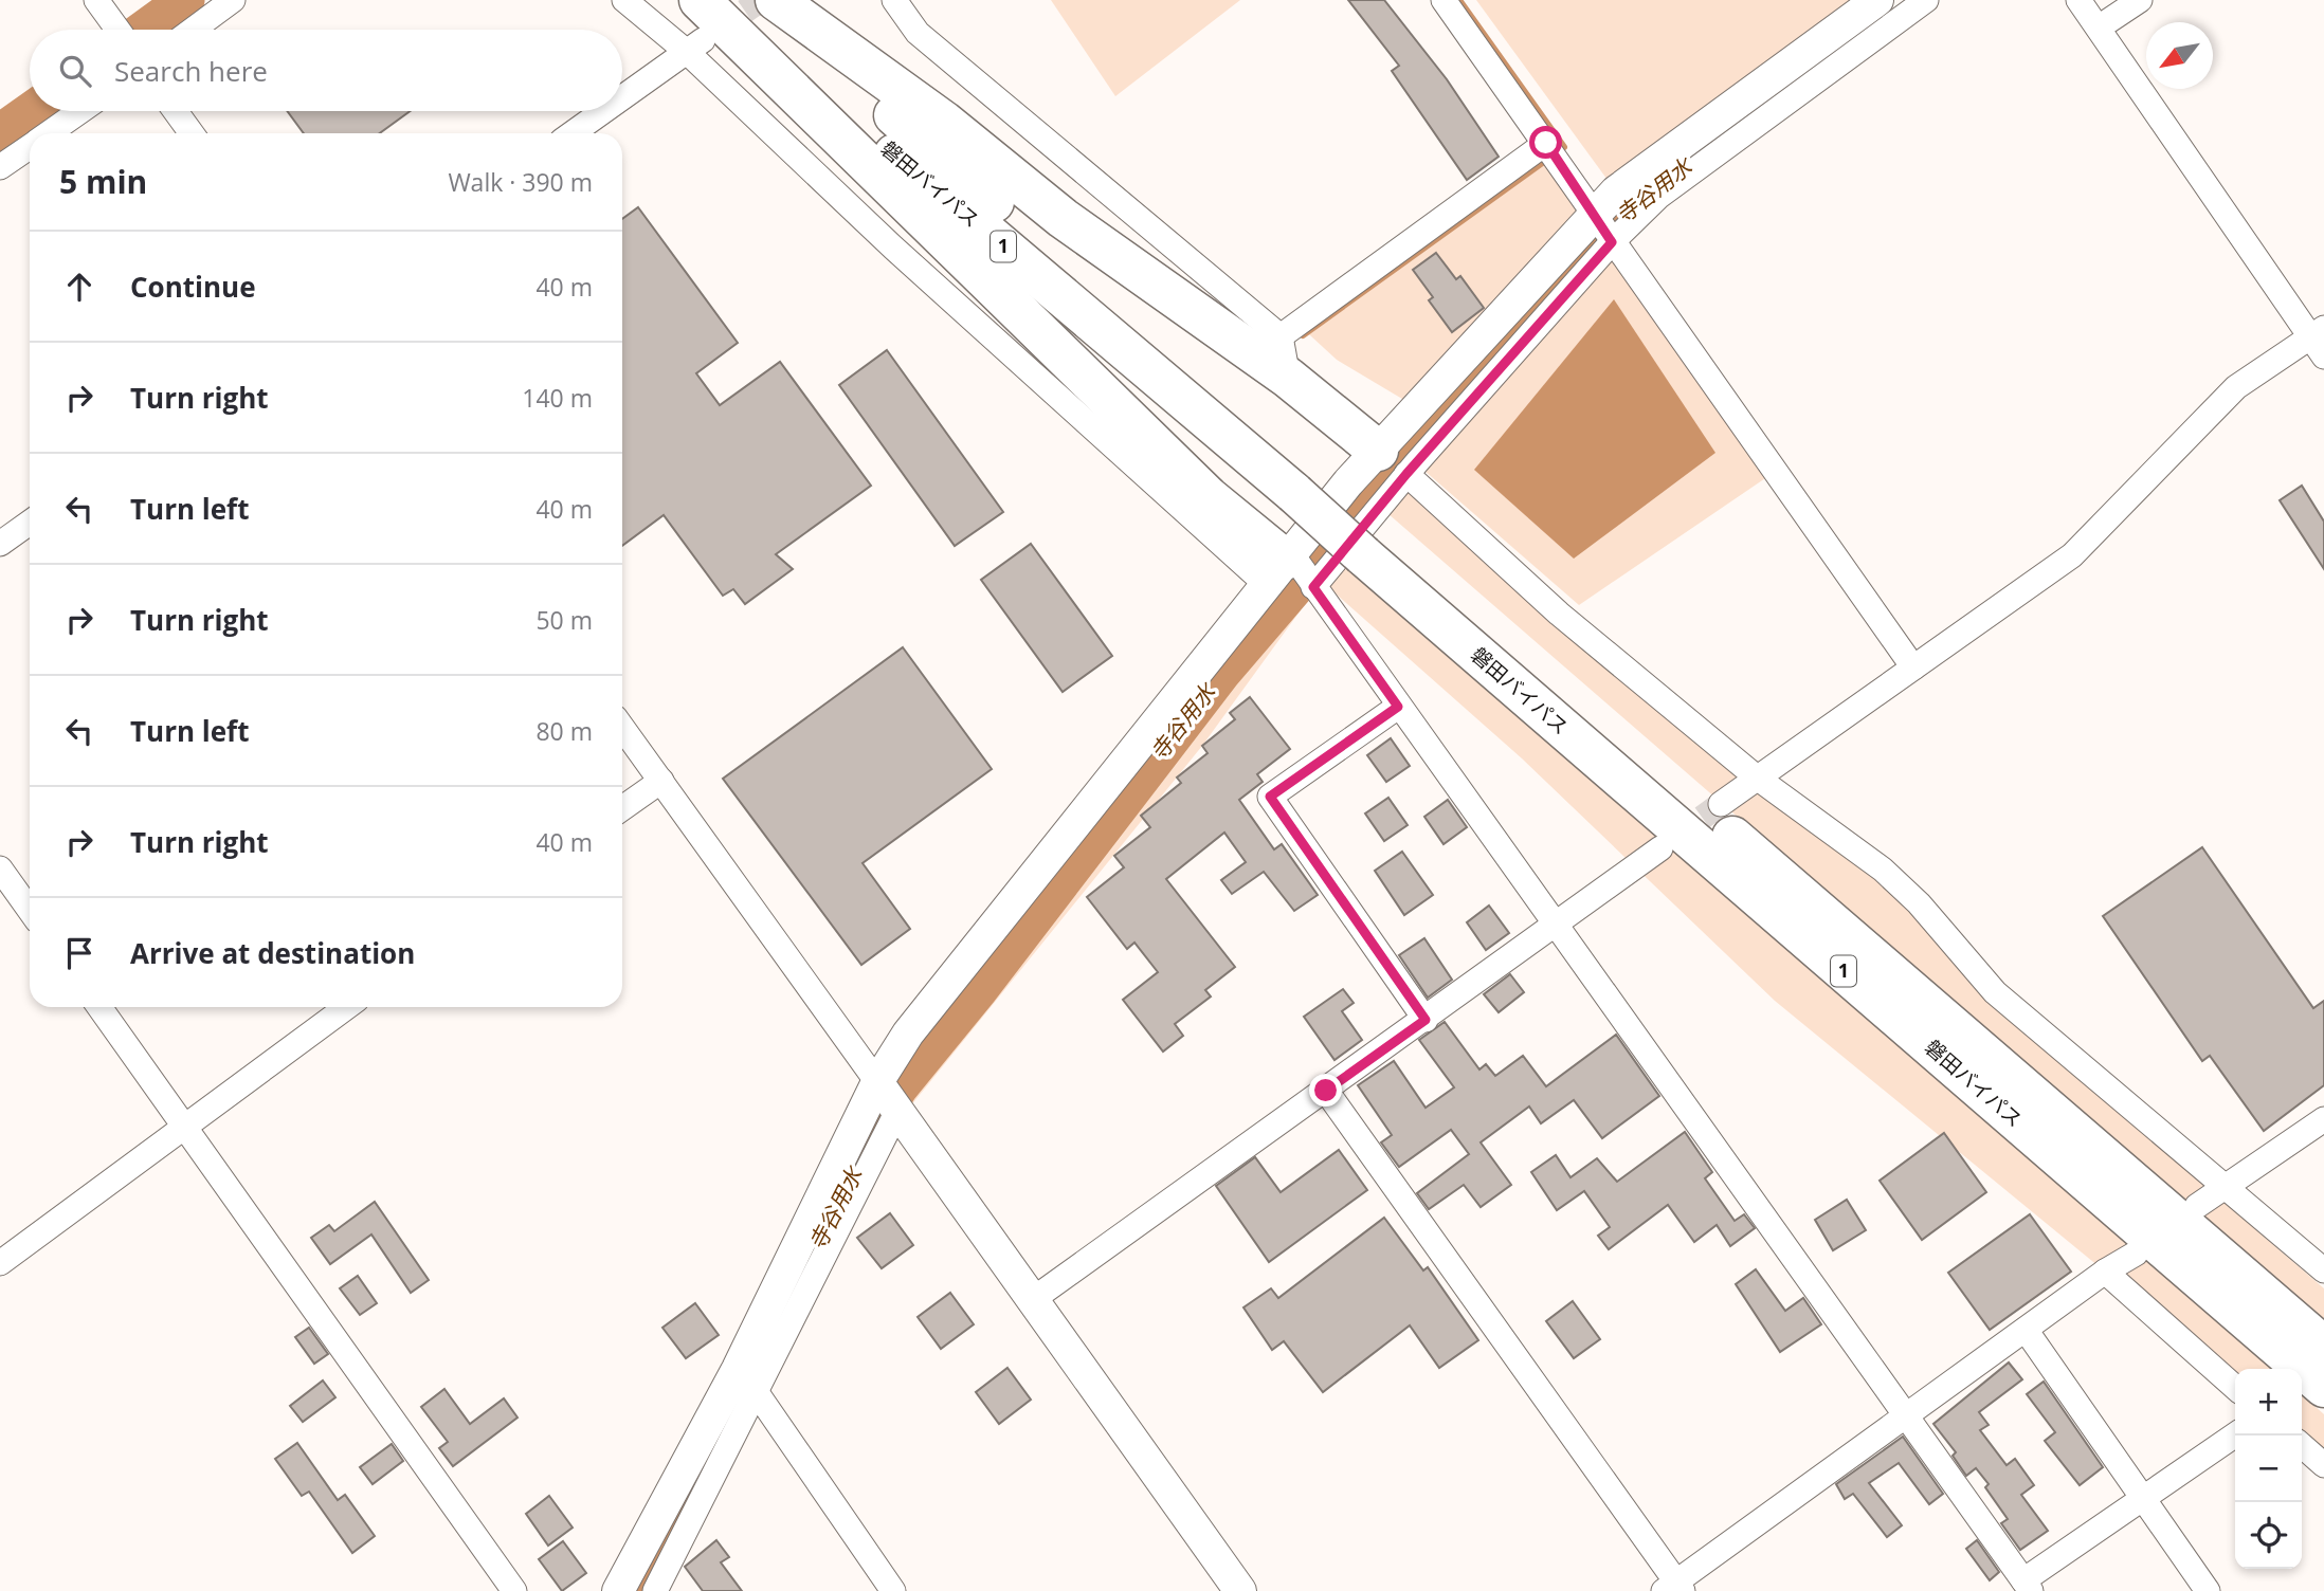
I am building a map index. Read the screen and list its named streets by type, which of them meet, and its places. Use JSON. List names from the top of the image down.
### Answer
{
  "streets": {
    "highway": ["磐田バイパス", "1"]
  },
  "water": ["寺谷用水"],
  "north": "bottom left",
  "page": {
    "search": "Search here",
    "heading": ["5 min", "Walk · 390 m"],
    "list": [
      ["Continue", "40 m"],
      ["Turn right", "140 m"],
      ["Turn left", "40 m"],
      ["Turn right", "50 m"],
      ["Turn left", "80 m"],
      ["Turn right", "40 m"],
      "Arrive at destination"
    ],
    "map_buttons": ["+", "−"]
  }
}
